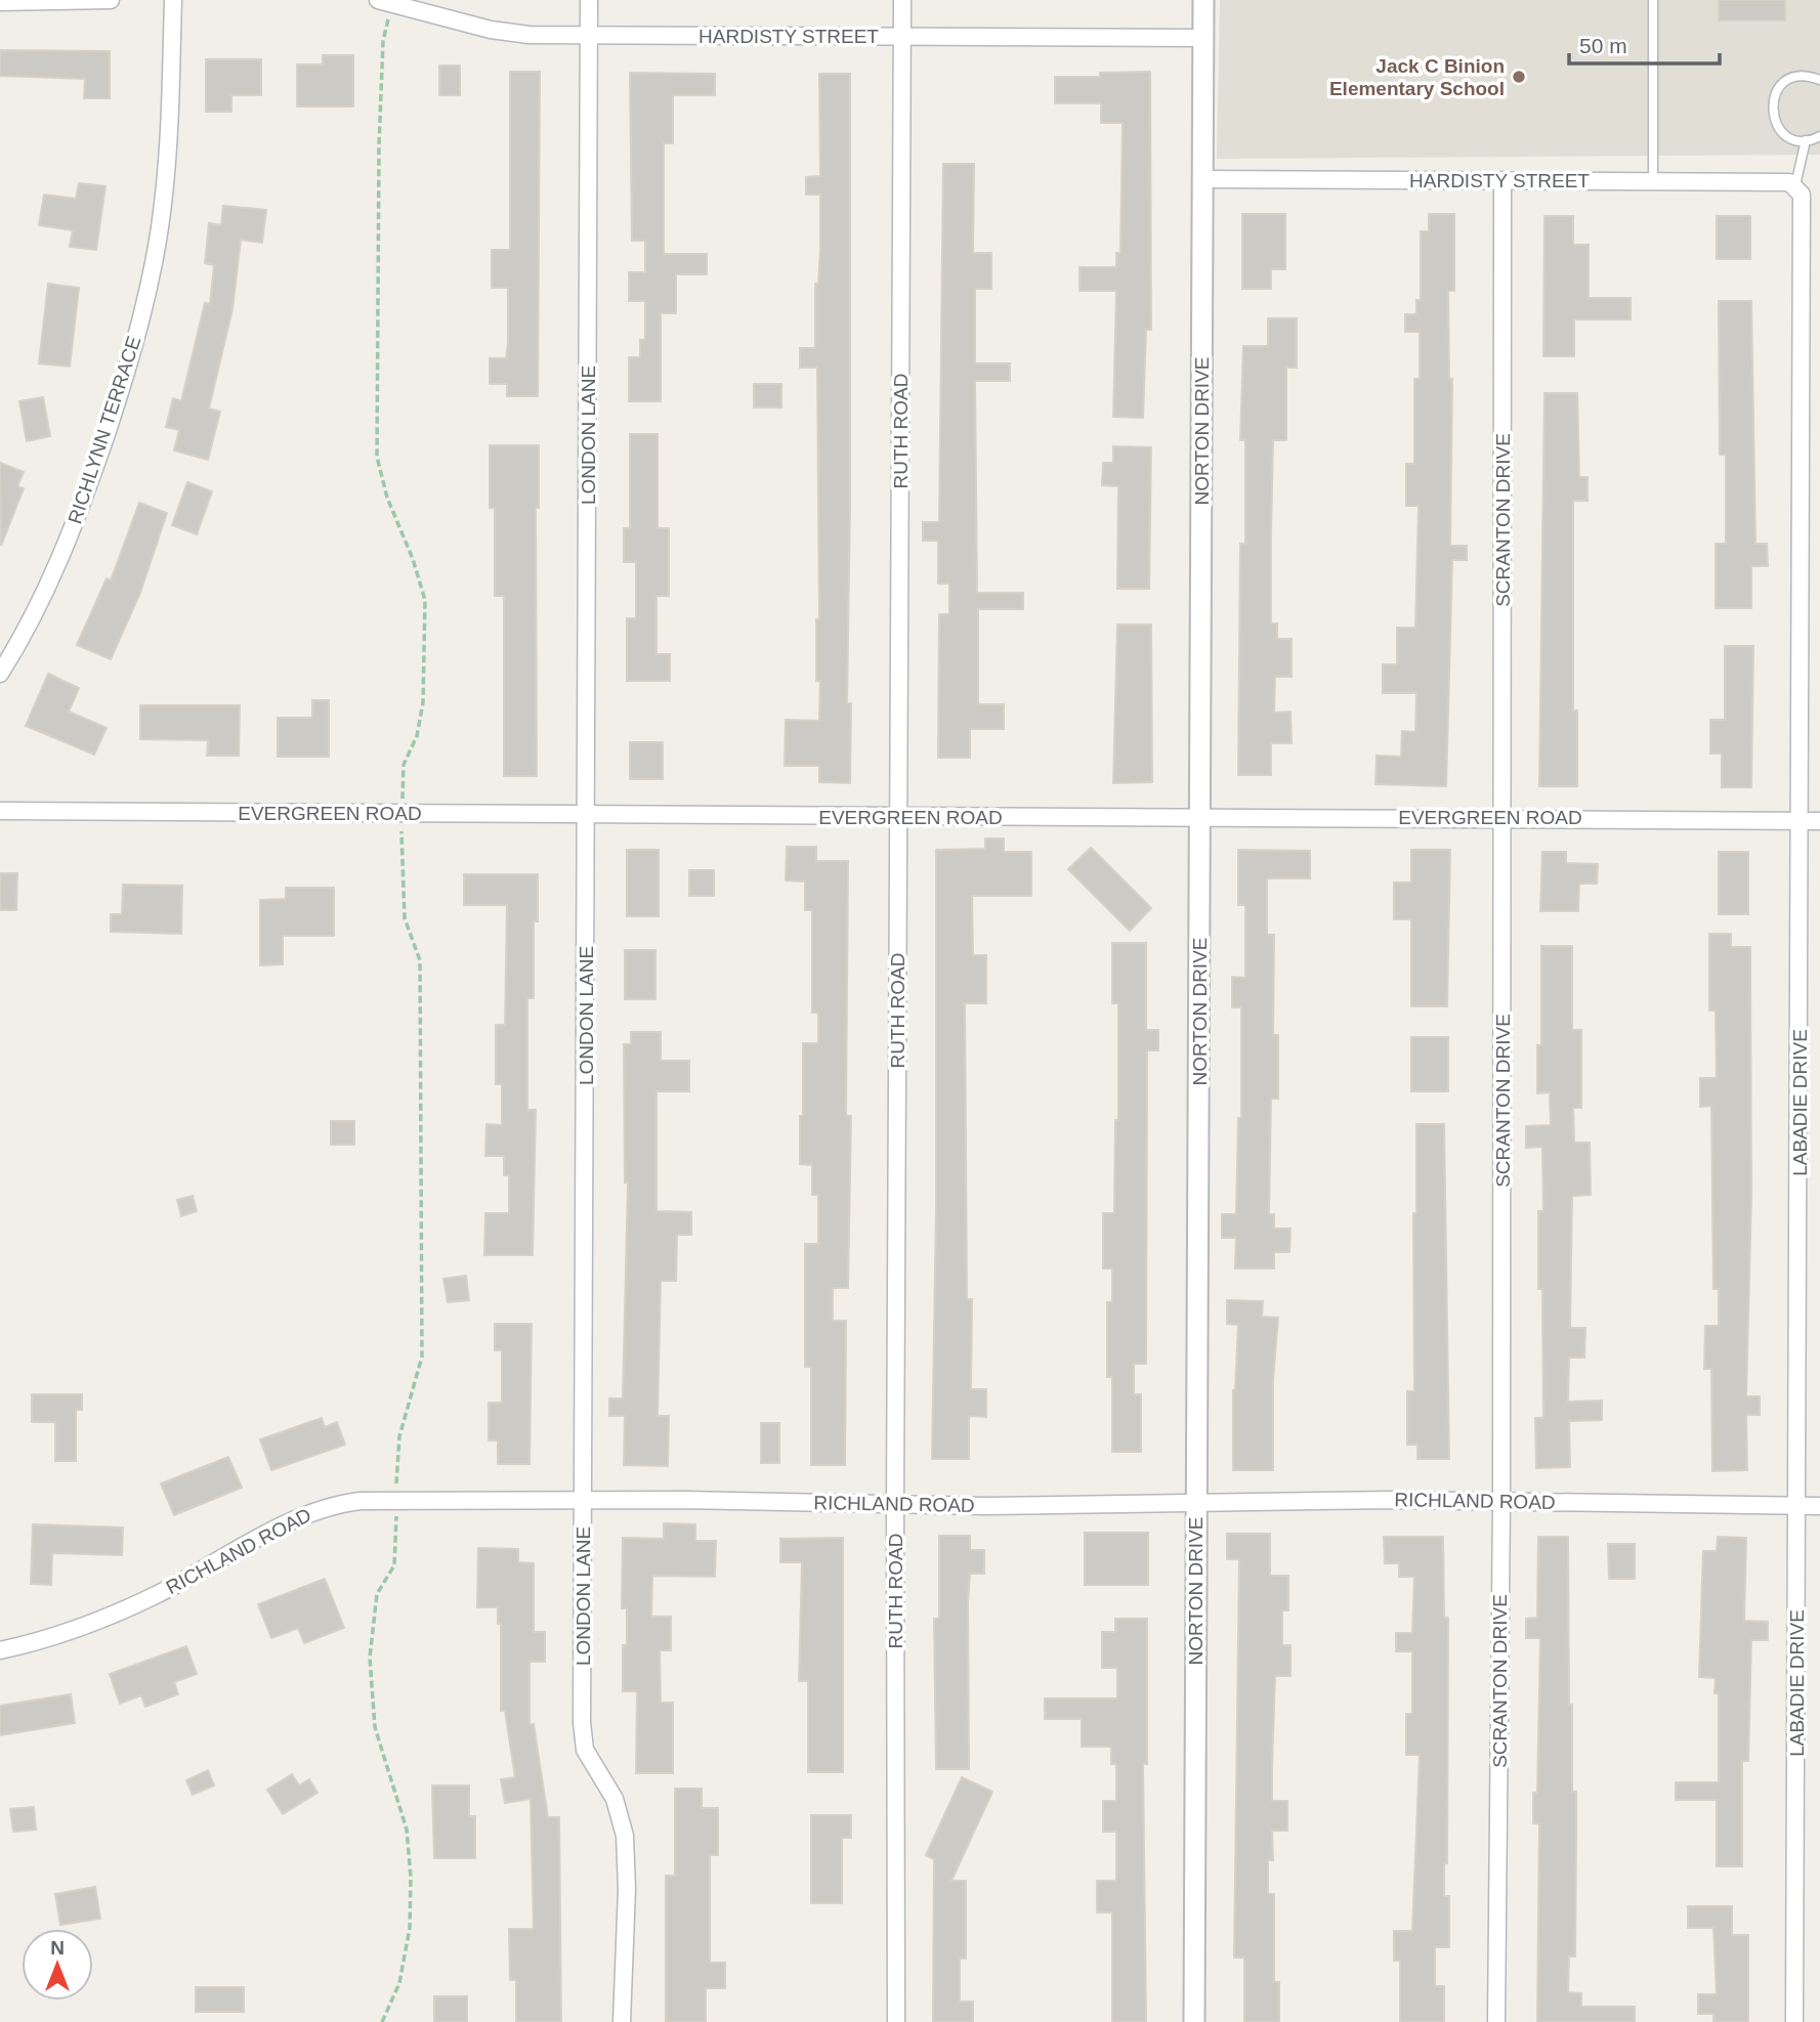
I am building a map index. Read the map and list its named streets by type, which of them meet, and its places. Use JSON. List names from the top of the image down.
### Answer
{
  "streets": {
    "street": [
      "HARDISTY STREET",
      "RICHLYNN TERRACE",
      "RUTH ROAD",
      "NORTON DRIVE",
      "LONDON LANE",
      "SCRANTON DRIVE",
      "EVERGREEN ROAD",
      "LABADIE DRIVE",
      "RICHLAND ROAD"
    ]
  },
  "crossings": [
    ["HARDISTY STREET", "RUTH ROAD"],
    ["HARDISTY STREET", "NORTON DRIVE"],
    ["HARDISTY STREET", "LONDON LANE"],
    ["HARDISTY STREET", "SCRANTON DRIVE"],
    ["HARDISTY STREET", "LABADIE DRIVE"],
    ["RUTH ROAD", "EVERGREEN ROAD"],
    ["RUTH ROAD", "RICHLAND ROAD"],
    ["NORTON DRIVE", "EVERGREEN ROAD"],
    ["NORTON DRIVE", "RICHLAND ROAD"],
    ["LONDON LANE", "EVERGREEN ROAD"],
    ["LONDON LANE", "RICHLAND ROAD"],
    ["SCRANTON DRIVE", "EVERGREEN ROAD"],
    ["SCRANTON DRIVE", "RICHLAND ROAD"],
    ["EVERGREEN ROAD", "LABADIE DRIVE"],
    ["LABADIE DRIVE", "RICHLAND ROAD"]
  ],
  "places": ["Jack C Binion Elementary School"],
  "scale_bar": "50 m",
  "north": "top"
}
